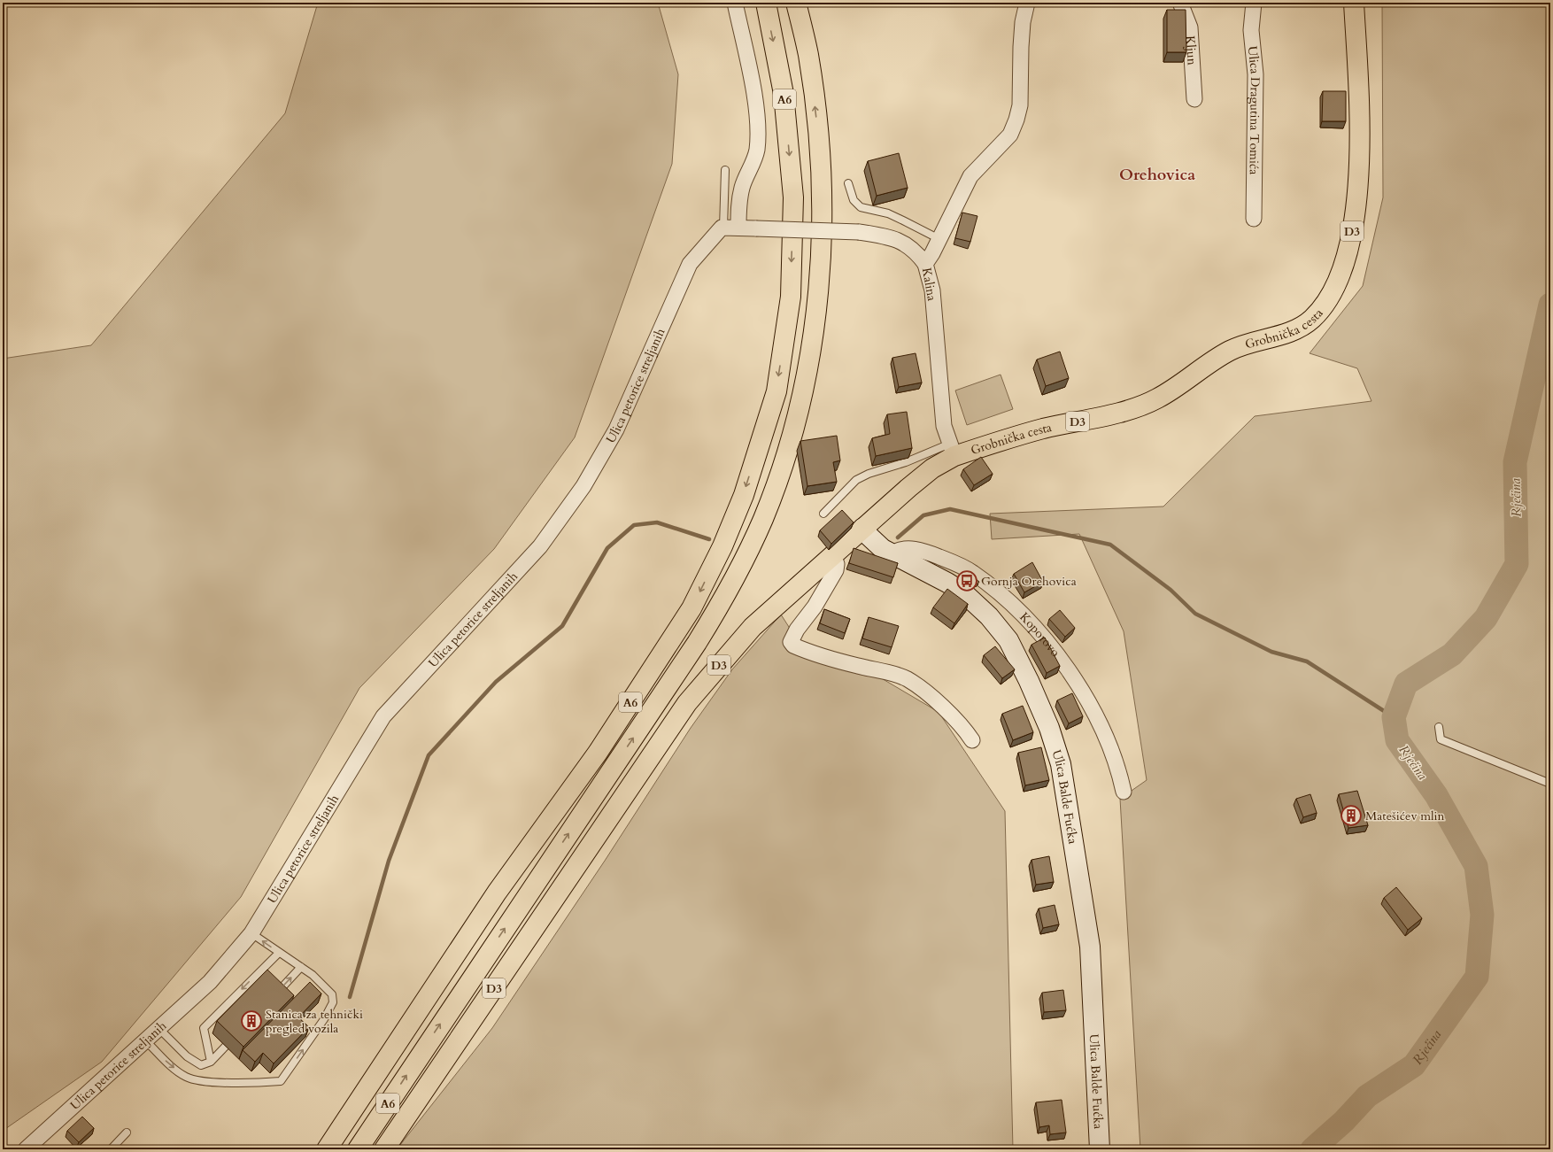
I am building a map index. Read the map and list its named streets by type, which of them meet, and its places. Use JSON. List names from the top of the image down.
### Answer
{
  "streets": {
    "main road": [
      "A6",
      "D3",
      "Grobnička cesta",
      "Ulica Balde Fućka"
    ],
    "street": [
      "Kljun",
      "Ulica Dragutina Tomića",
      "Kalina",
      "Ulica petorice streljanih",
      "Koporovo"
    ]
  },
  "crossings": [
    ["D3", "Kalina"],
    ["D3", "Grobnička cesta"],
    ["D3", "Ulica Balde Fućka"],
    ["Kalina", "Grobnička cesta"],
    ["Koporovo", "Ulica Balde Fućka"]
  ],
  "districts": ["Orehovica"],
  "water": ["Rječina"],
  "places": {
    "bus stop": ["Gornja Orehovica"],
    "building": ["Matešićev mlin", "Stanica za tehnički pregled vozila"]
  }
}
